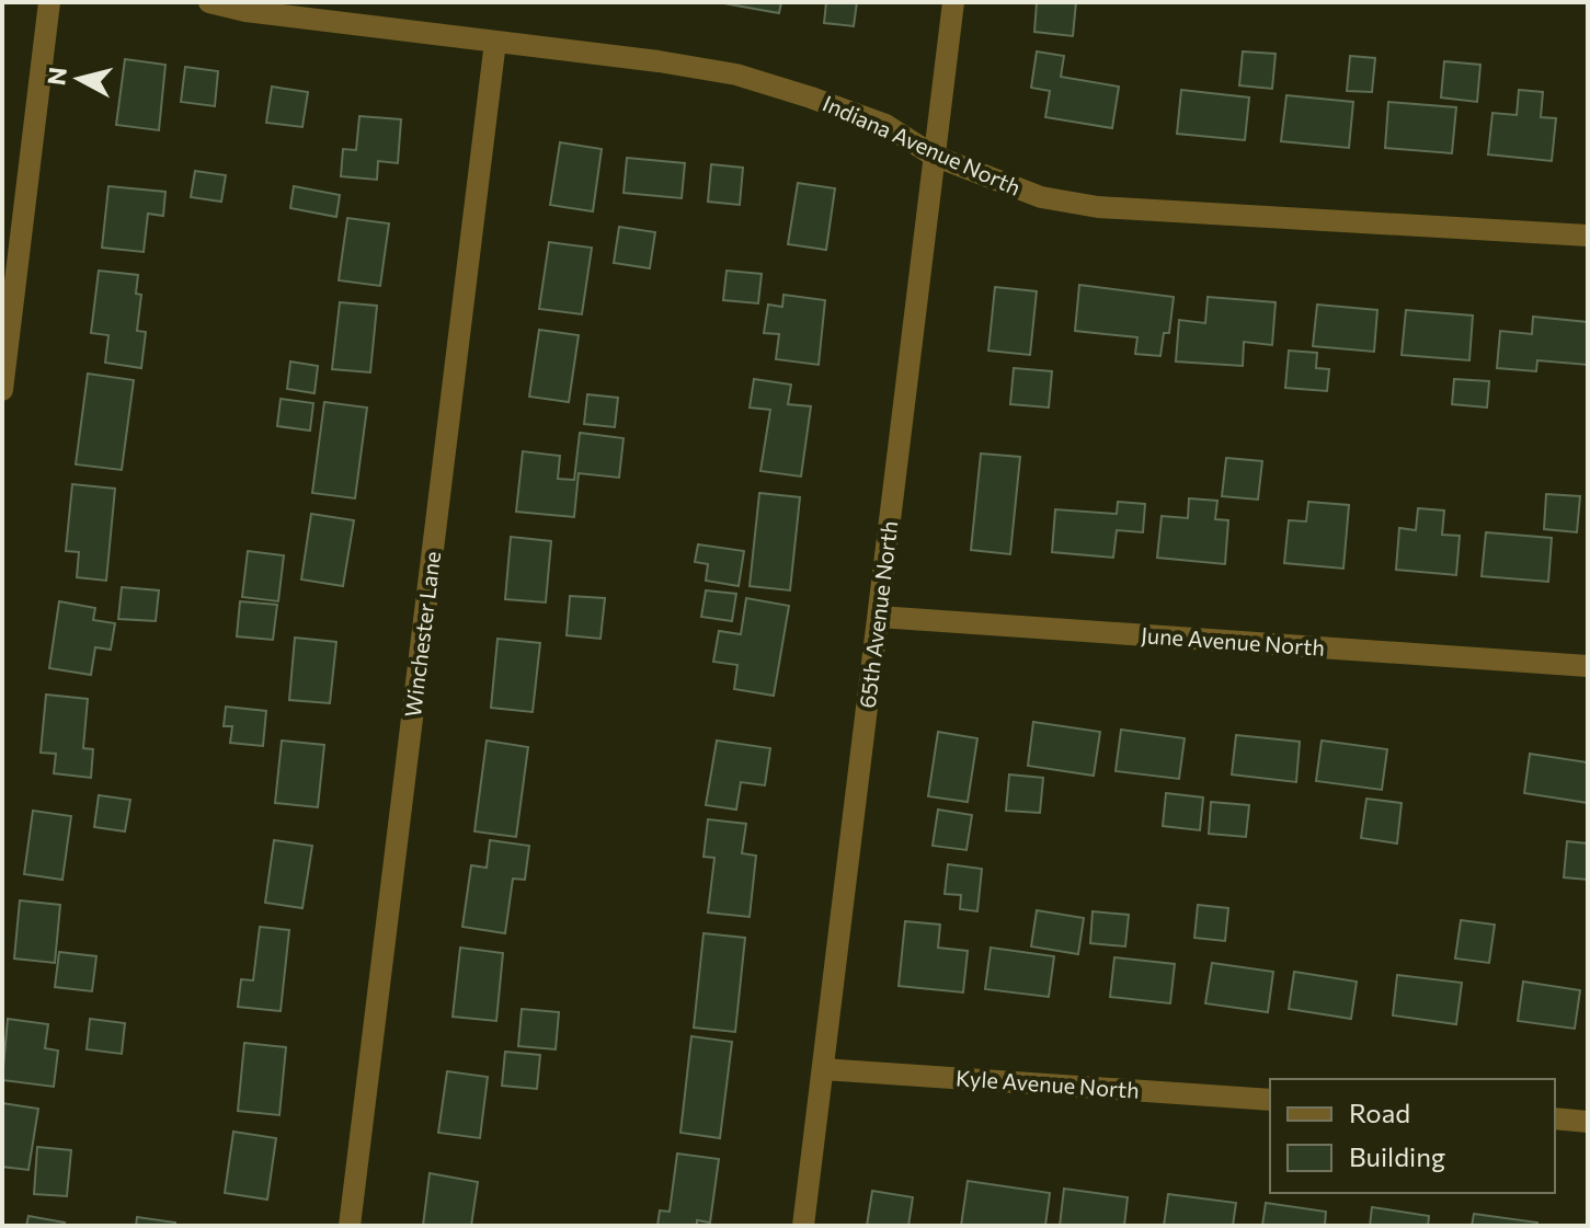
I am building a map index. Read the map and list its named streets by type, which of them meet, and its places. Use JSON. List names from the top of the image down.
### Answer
{
  "streets": {
    "street": [
      "Indiana Avenue North",
      "65th Avenue North",
      "Winchester Lane",
      "June Avenue North",
      "Kyle Avenue North"
    ]
  },
  "crossings": [
    ["Indiana Avenue North", "65th Avenue North"],
    ["Indiana Avenue North", "Winchester Lane"],
    ["65th Avenue North", "June Avenue North"],
    ["65th Avenue North", "Kyle Avenue North"]
  ],
  "legend": ["Road", "Building"],
  "north": "left"
}
